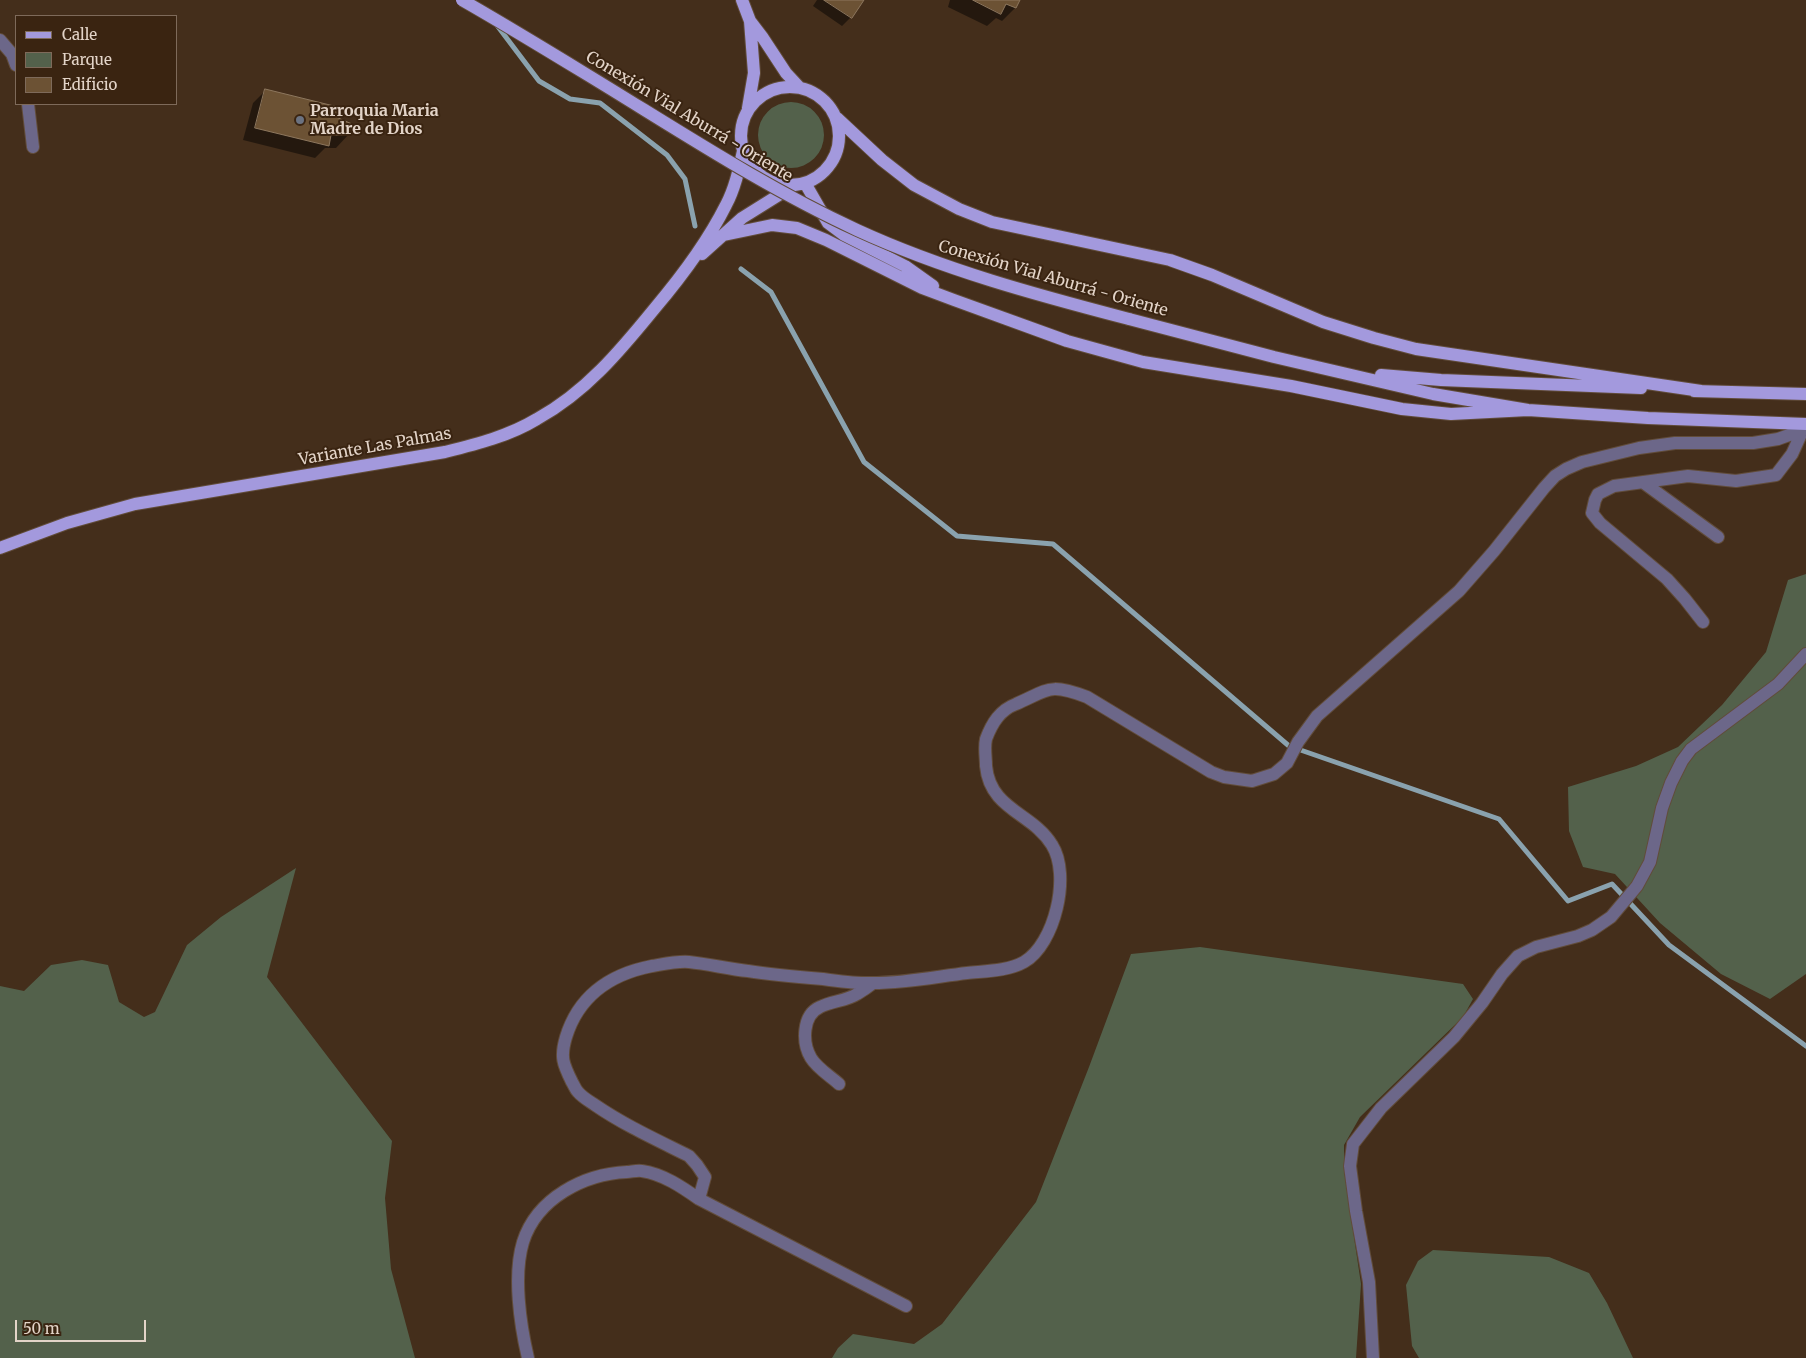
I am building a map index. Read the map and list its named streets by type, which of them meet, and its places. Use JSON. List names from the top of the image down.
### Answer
{
  "streets": {
    "main road": ["Conexión Vial Aburrá - Oriente", "Variante Las Palmas"]
  },
  "places": ["Parroquia Maria Madre de Dios"],
  "legend": ["Calle", "Parque", "Edificio"],
  "scale_bar": "50 m"
}
